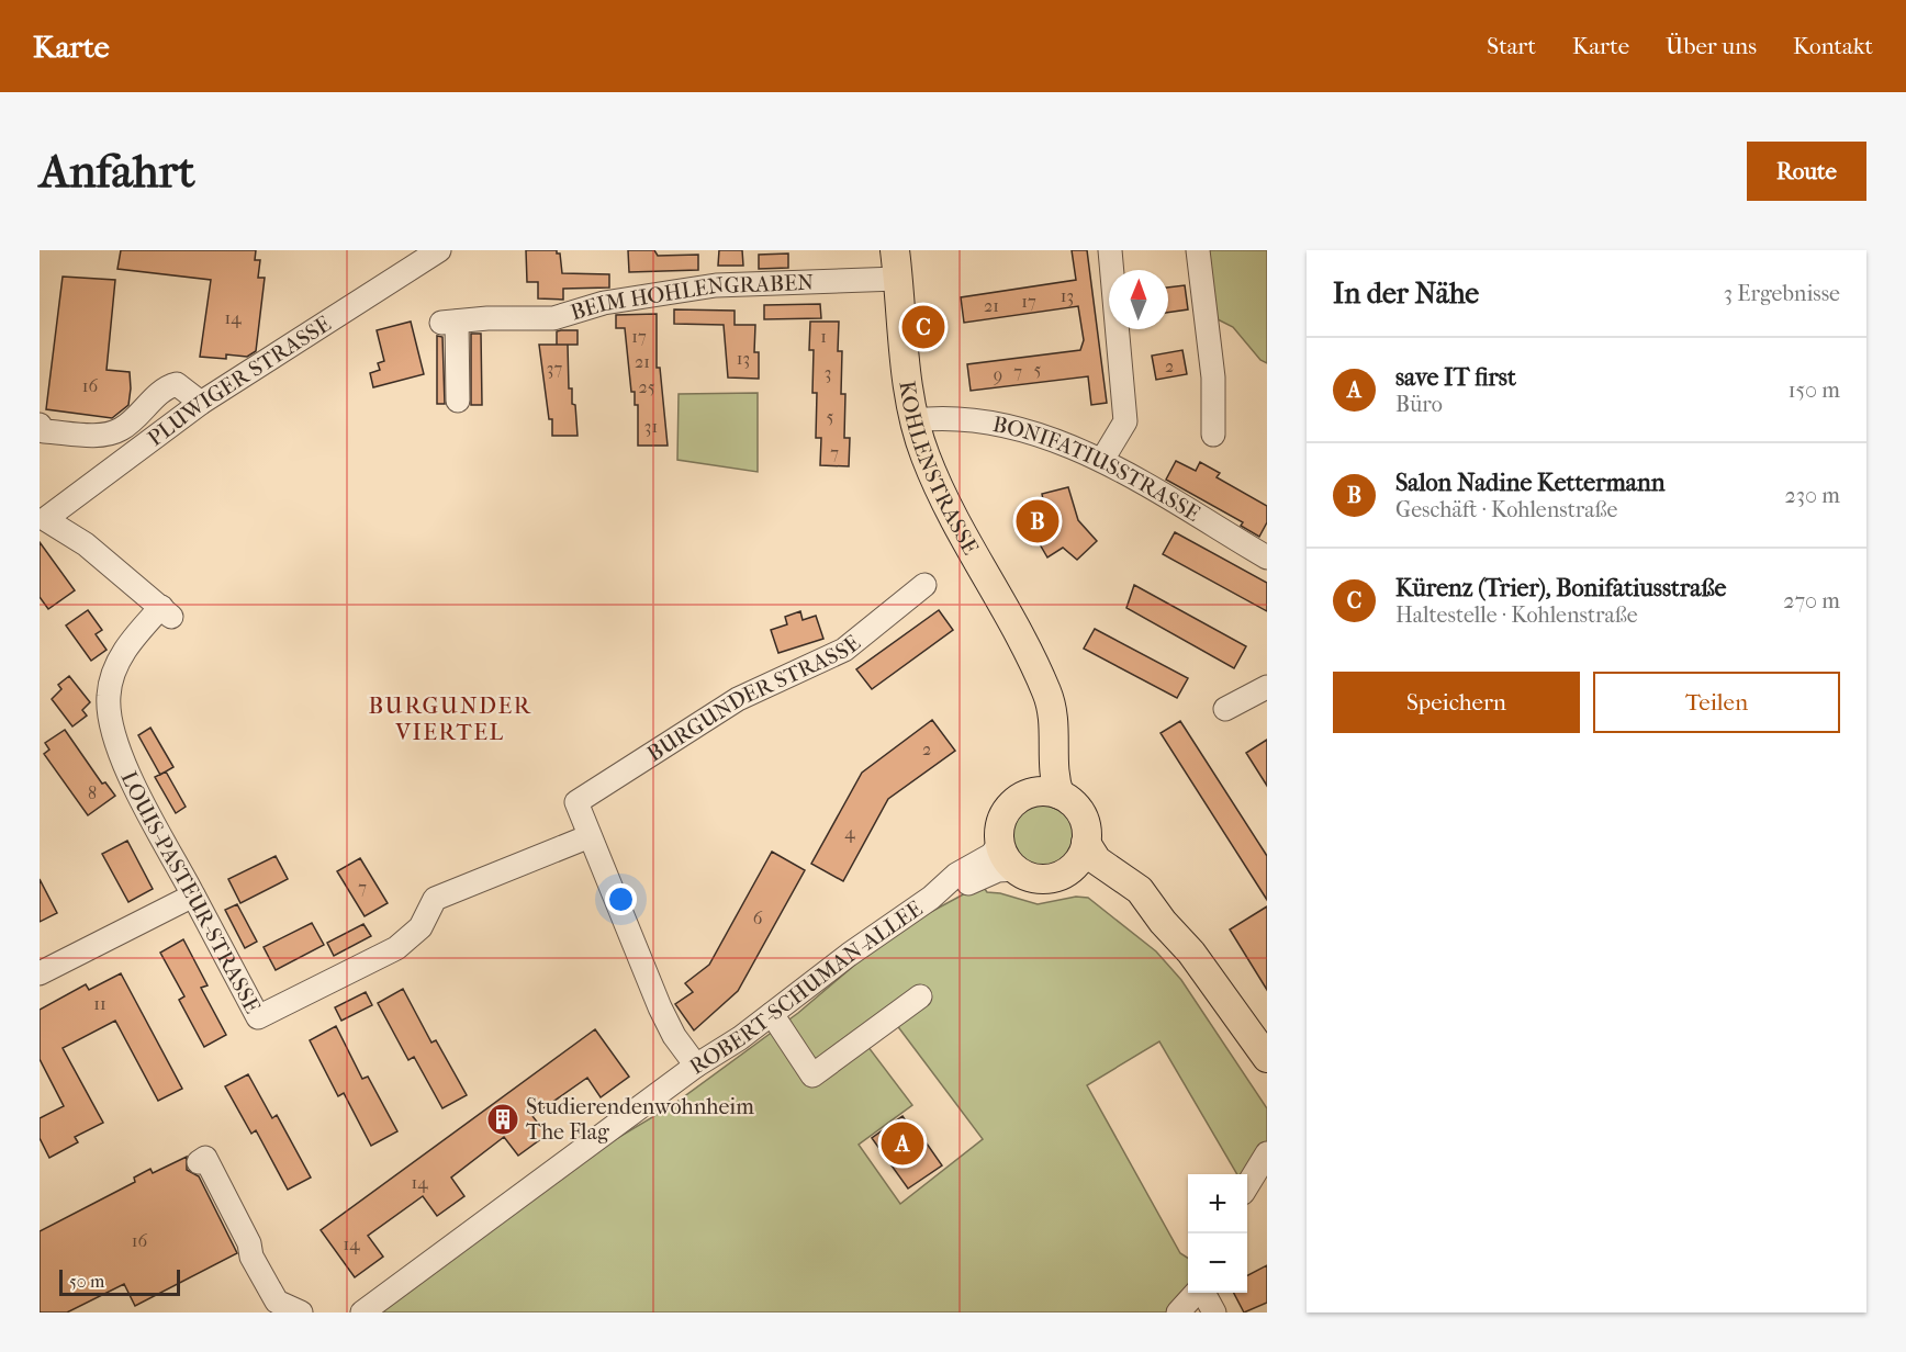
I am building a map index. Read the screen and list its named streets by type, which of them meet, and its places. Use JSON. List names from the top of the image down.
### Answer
{
  "streets": {
    "main road": ["KOHLENSTRASSE"],
    "street": [
      "BEIM HOHLENGRABEN",
      "PLUWIGER STRASSE",
      "BONIFATIUSSTRASSE",
      "BURGUNDER STRASSE",
      "LOUIS-PASTEUR-STRASSE",
      "ROBERT-SCHUMAN-ALLEE"
    ]
  },
  "crossings": [
    ["BEIM HOHLENGRABEN", "KOHLENSTRASSE"],
    ["PLUWIGER STRASSE", "LOUIS-PASTEUR-STRASSE"],
    ["KOHLENSTRASSE", "BONIFATIUSSTRASSE"],
    ["KOHLENSTRASSE", "ROBERT-SCHUMAN-ALLEE"],
    ["BURGUNDER STRASSE", "LOUIS-PASTEUR-STRASSE"]
  ],
  "districts": ["BURGUNDER VIERTEL"],
  "places": {
    "building": ["Studierendenwohnheim The Flag"]
  },
  "house_numbers": [
    "13",
    "17",
    "21",
    "14",
    "17",
    "1",
    "13",
    "21",
    "2",
    "37",
    "5",
    "7",
    "3",
    "9",
    "16",
    "25",
    "5",
    "31",
    "7",
    "2",
    "8",
    "4",
    "7",
    "6",
    "11",
    "14",
    "16",
    "14"
  ],
  "scale_bar": "50 m",
  "north": "top",
  "page": {
    "header": "Karte",
    "nav": [
      "Start",
      "Karte",
      "Über uns",
      "Kontakt"
    ],
    "buttons": [
      "Route",
      ["Speichern", "Teilen"]
    ],
    "title": "Anfahrt",
    "heading": ["In der Nähe", "3 Ergebnisse"],
    "pins": ["C", "B", "A"],
    "list": [
      {
        "mark": "A",
        "name": "save IT first",
        "note": "Büro",
        "value": "150 m"
      },
      {
        "mark": "B",
        "name": "Salon Nadine Kettermann",
        "note": "Geschäft · Kohlenstraße",
        "value": "230 m"
      },
      {
        "mark": "C",
        "name": "Kürenz (Trier), Bonifatiusstraße",
        "note": "Haltestelle · Kohlenstraße",
        "value": "270 m"
      }
    ],
    "map_buttons": ["+", "−"],
    "scale": "50 m"
  }
}
